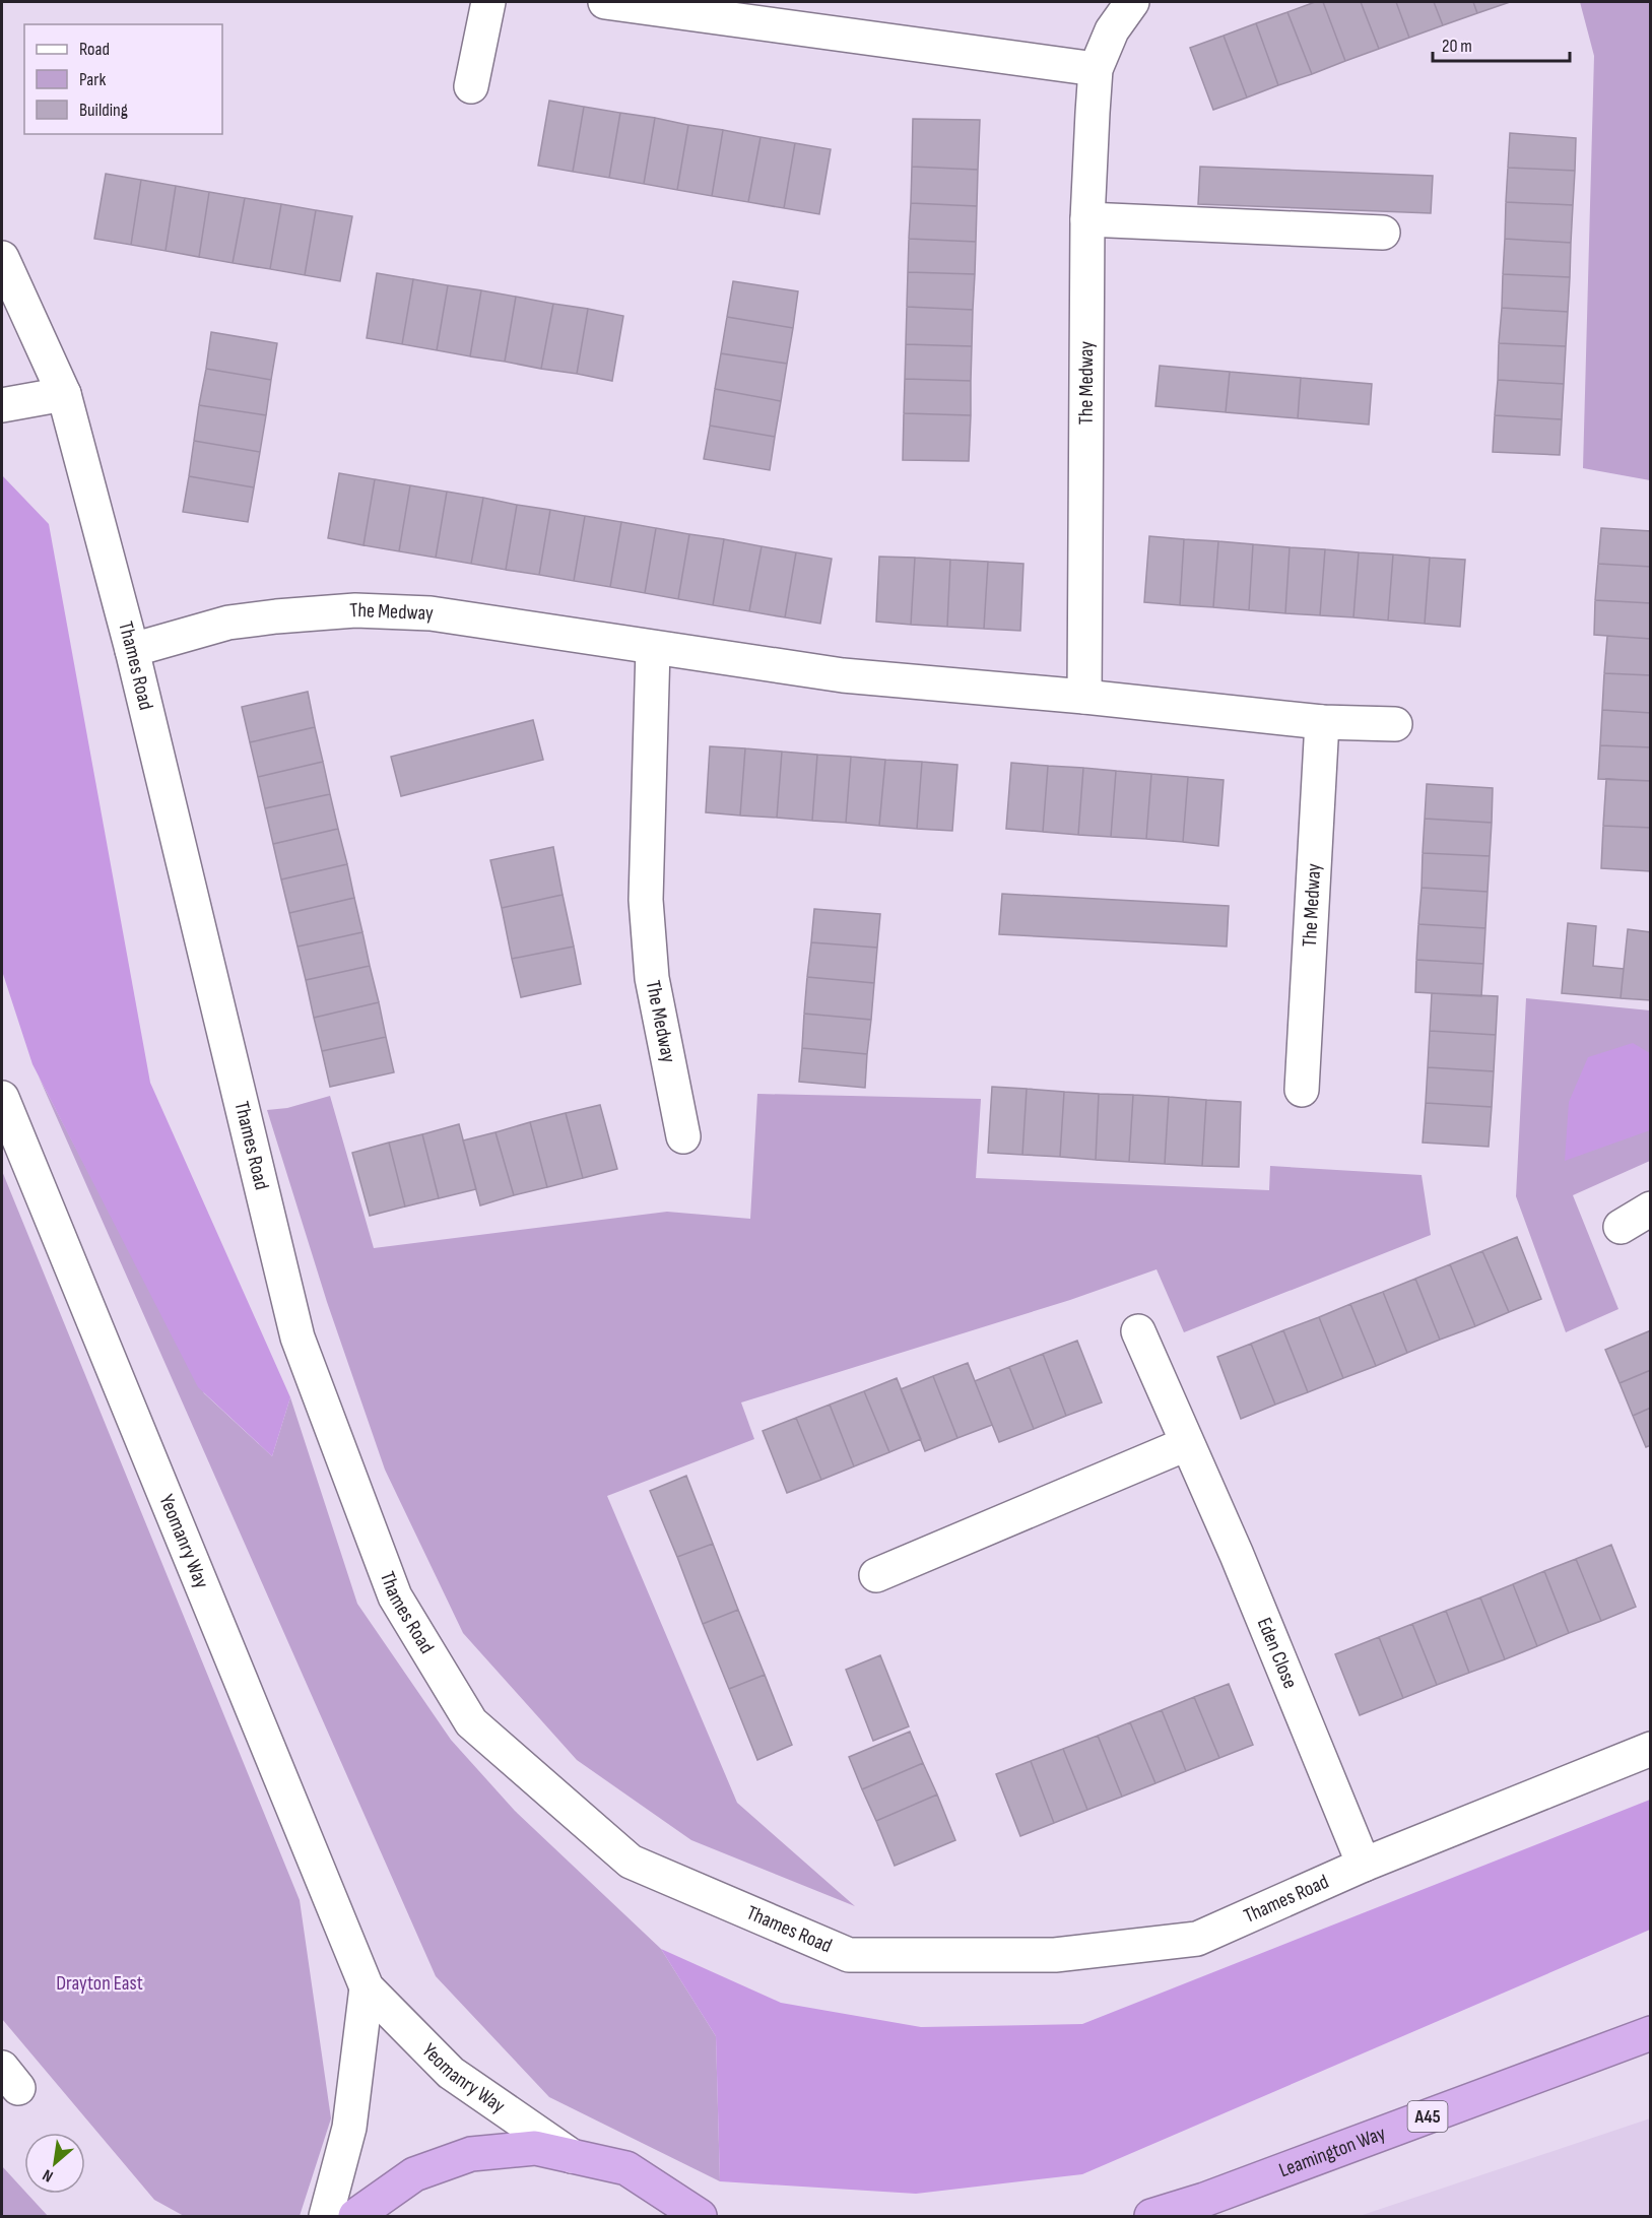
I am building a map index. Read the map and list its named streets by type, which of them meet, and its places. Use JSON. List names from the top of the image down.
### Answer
{
  "streets": {
    "highway": ["A45", "Leamington Way"],
    "street": [
      "The Medway",
      "Thames Road",
      "Yeomanry Way",
      "Eden Close"
    ]
  },
  "crossings": [
    ["The Medway", "Thames Road"],
    ["Thames Road", "Eden Close"]
  ],
  "parks": ["Drayton East"],
  "legend": ["Road", "Park", "Building"],
  "scale_bar": "20 m",
  "north": "bottom left"
}
